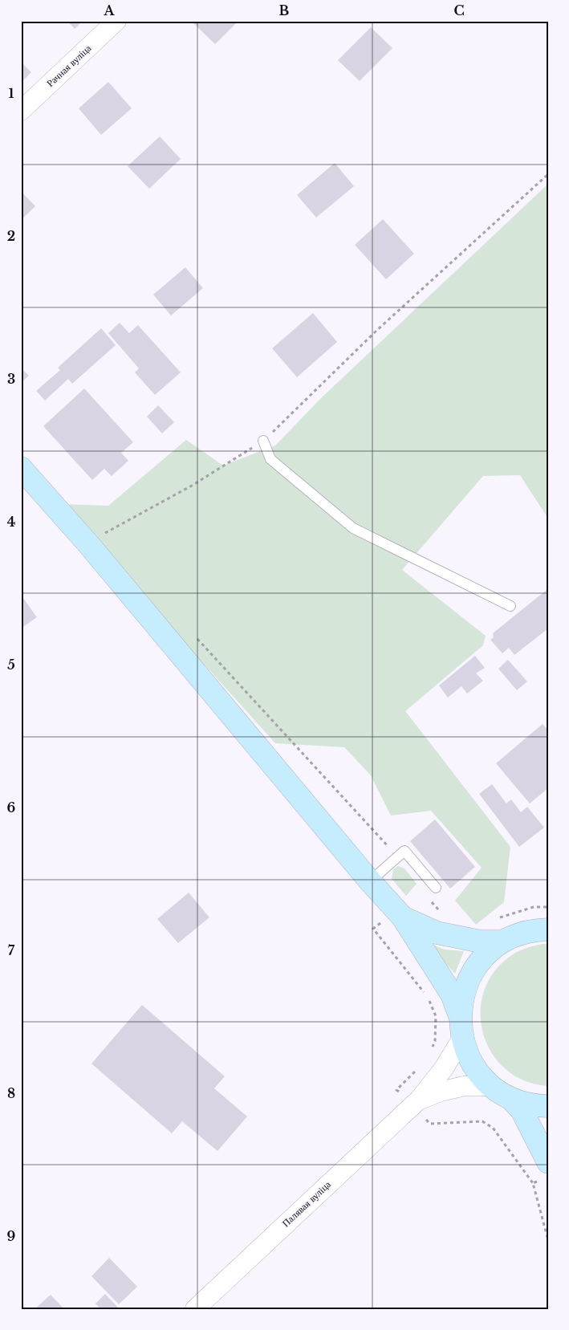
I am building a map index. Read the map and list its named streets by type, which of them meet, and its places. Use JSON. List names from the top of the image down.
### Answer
{
  "streets": {
    "street": ["Рачная вуліца", "Палявая вуліца"]
  },
  "grid": {
    "columns": ["A", "B", "C"],
    "rows": [
      "1",
      "2",
      "3",
      "4",
      "5",
      "6",
      "7",
      "8",
      "9"
    ]
  }
}
